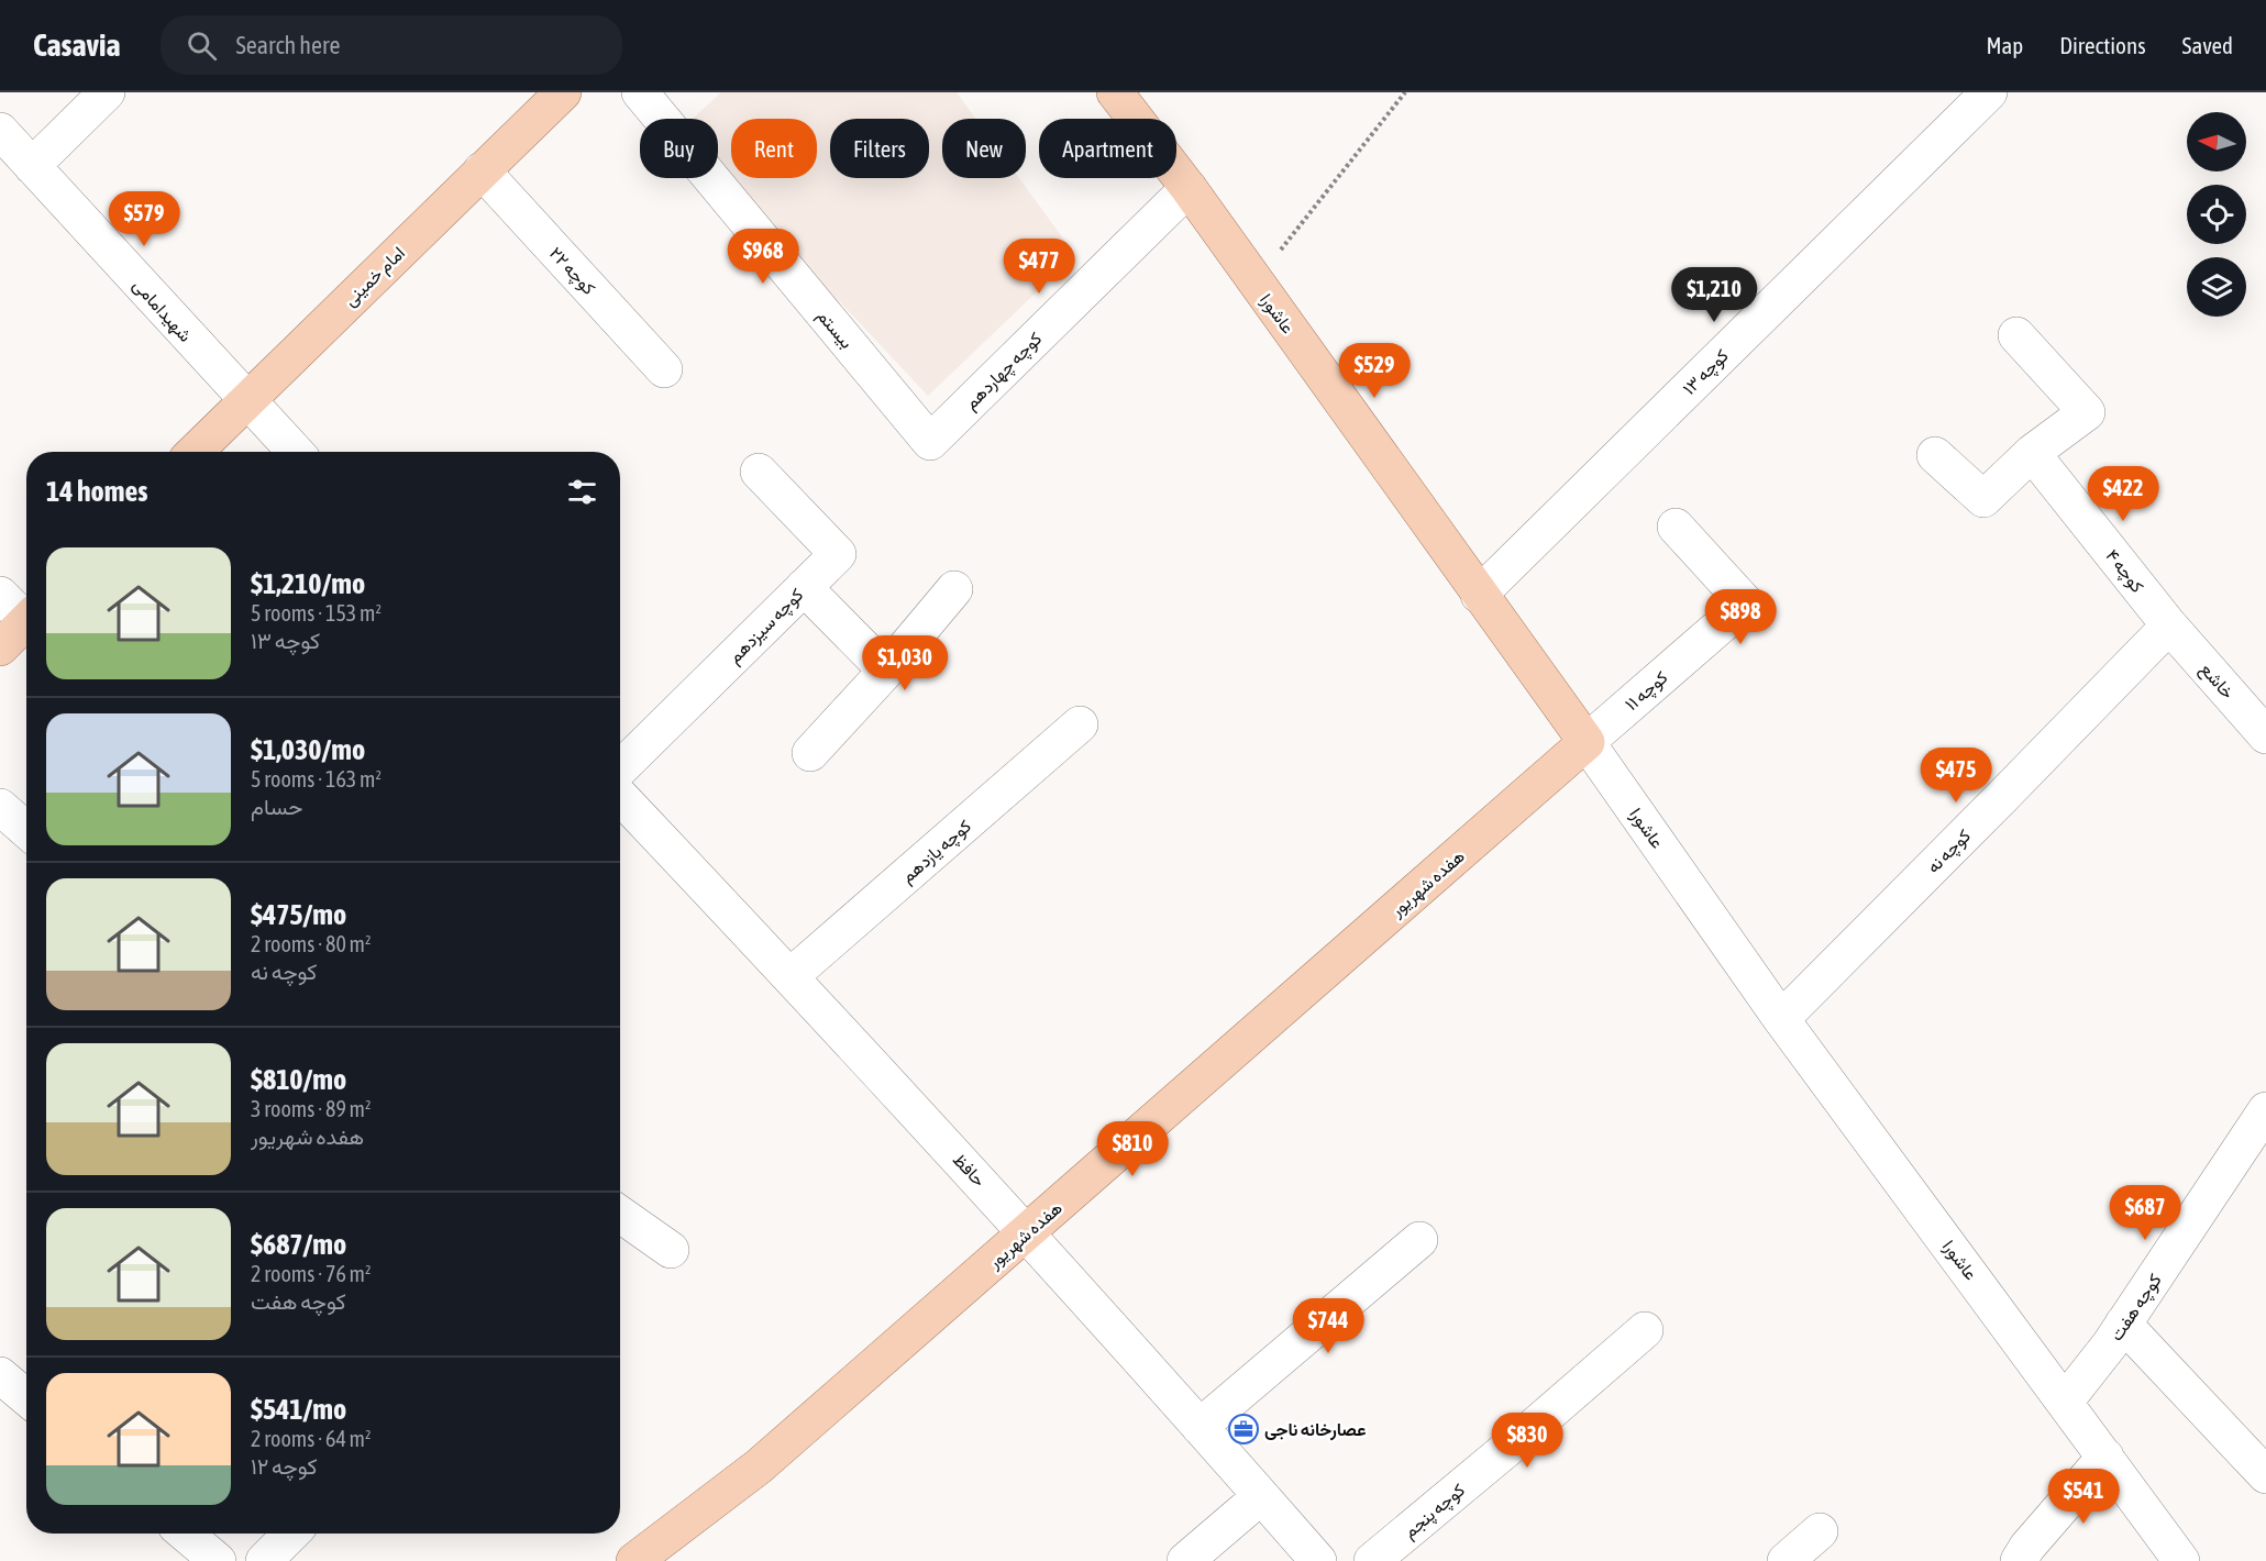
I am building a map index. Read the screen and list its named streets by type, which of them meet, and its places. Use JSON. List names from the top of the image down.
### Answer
{
  "streets": {
    "main road": ["امام خمینی", "عاشورا", "هفده شهریور"],
    "street": [
      "کوچه ۲۲",
      "شهیدامامی",
      "بیستم",
      "کوچه چهاردهم",
      "کوچه ۱۳",
      "کوچه ۴",
      "کوچه سیزدهم",
      "خاشع",
      "کوچه ۱۱",
      "کوچه یازدهم",
      "کوچه نه",
      "حافظ",
      "کوچه هفت",
      "کوچه پنجم"
    ]
  },
  "crossings": [
    ["کوچه ۲۲", "امام خمینی"],
    ["امام خمینی", "شهیدامامی"],
    ["عاشورا", "کوچه چهاردهم"],
    ["عاشورا", "کوچه ۱۳"],
    ["عاشورا", "کوچه ۱۱"],
    ["عاشورا", "کوچه نه"],
    ["عاشورا", "هفده شهریور"],
    ["عاشورا", "کوچه هفت"],
    ["بیستم", "کوچه چهاردهم"],
    ["کوچه ۴", "خاشع"],
    ["کوچه ۴", "کوچه نه"],
    ["خاشع", "کوچه نه"],
    ["کوچه ۱۱", "هفده شهریور"],
    ["کوچه یازدهم", "حافظ"],
    ["هفده شهریور", "حافظ"]
  ],
  "places": {
    "office": ["عصارخانه ناجی"]
  },
  "north": "left",
  "page": {
    "header": "Casavia",
    "search": "Search here",
    "nav": ["Map", "Directions", "Saved"],
    "chip": [
      "Buy",
      "Rent",
      "Filters",
      "New",
      "Apartment"
    ],
    "price": [
      "$579",
      "$968",
      "$477",
      "$1,210",
      "$529",
      "$422",
      "$898",
      "$1,030",
      "$475",
      "$810",
      "$687",
      "$744",
      "$830",
      "$541"
    ],
    "heading": "14 homes",
    "list": [
      {
        "name": "$1,210/mo",
        "note": "5 rooms · 153 m² · کوچه ۱۳"
      },
      {
        "name": "$1,030/mo",
        "note": "5 rooms · 163 m² · حسام"
      },
      {
        "name": "$475/mo",
        "note": "2 rooms · 80 m² · کوچه نه"
      },
      {
        "name": "$810/mo",
        "note": "3 rooms · 89 m² · هفده شهریور"
      },
      {
        "name": "$687/mo",
        "note": "2 rooms · 76 m² · کوچه هفت"
      },
      {
        "name": "$541/mo",
        "note": "2 rooms · 64 m² · کوچه ۱۲"
      }
    ]
  }
}
